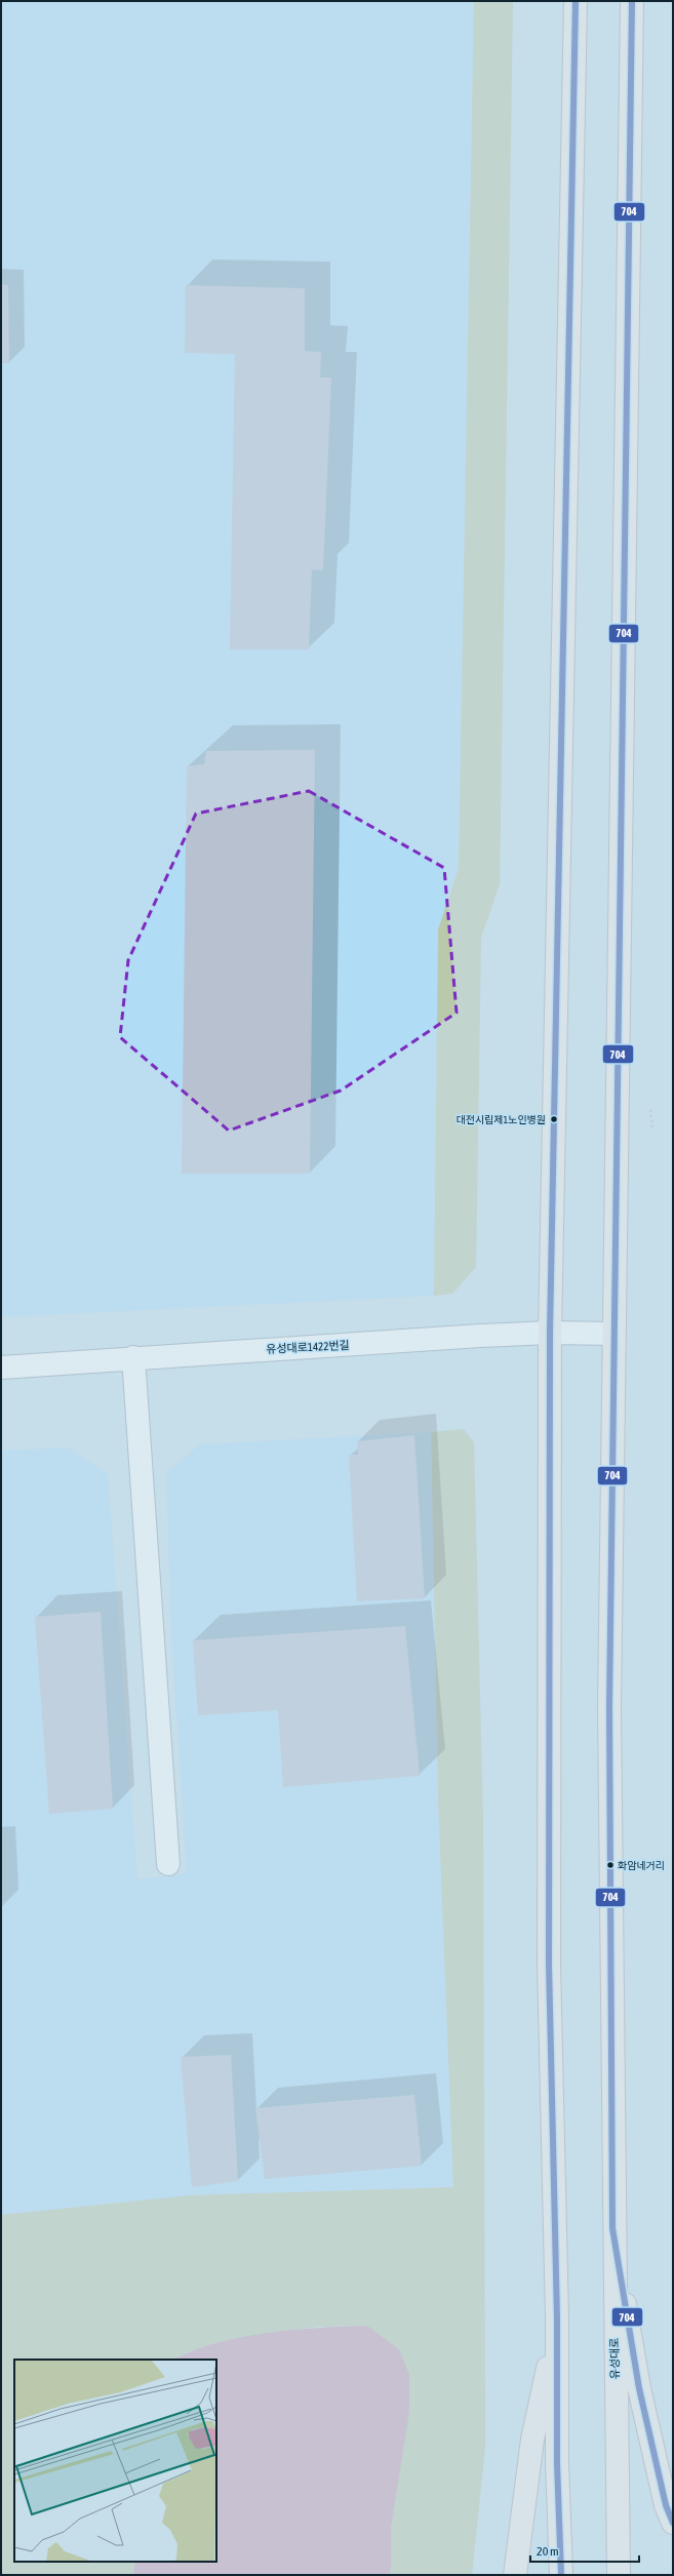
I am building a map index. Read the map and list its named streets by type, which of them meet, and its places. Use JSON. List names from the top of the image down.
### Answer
{
  "streets": {
    "main road": ["유성대로"],
    "street": ["유성대로1422번길"]
  },
  "crossings": [
    ["유성대로1422번길", "유성대로"]
  ],
  "places": ["대전시립제1노인병원", "화암네거리"],
  "lines": ["transit line 704"],
  "scale_bar": "20 m"
}
